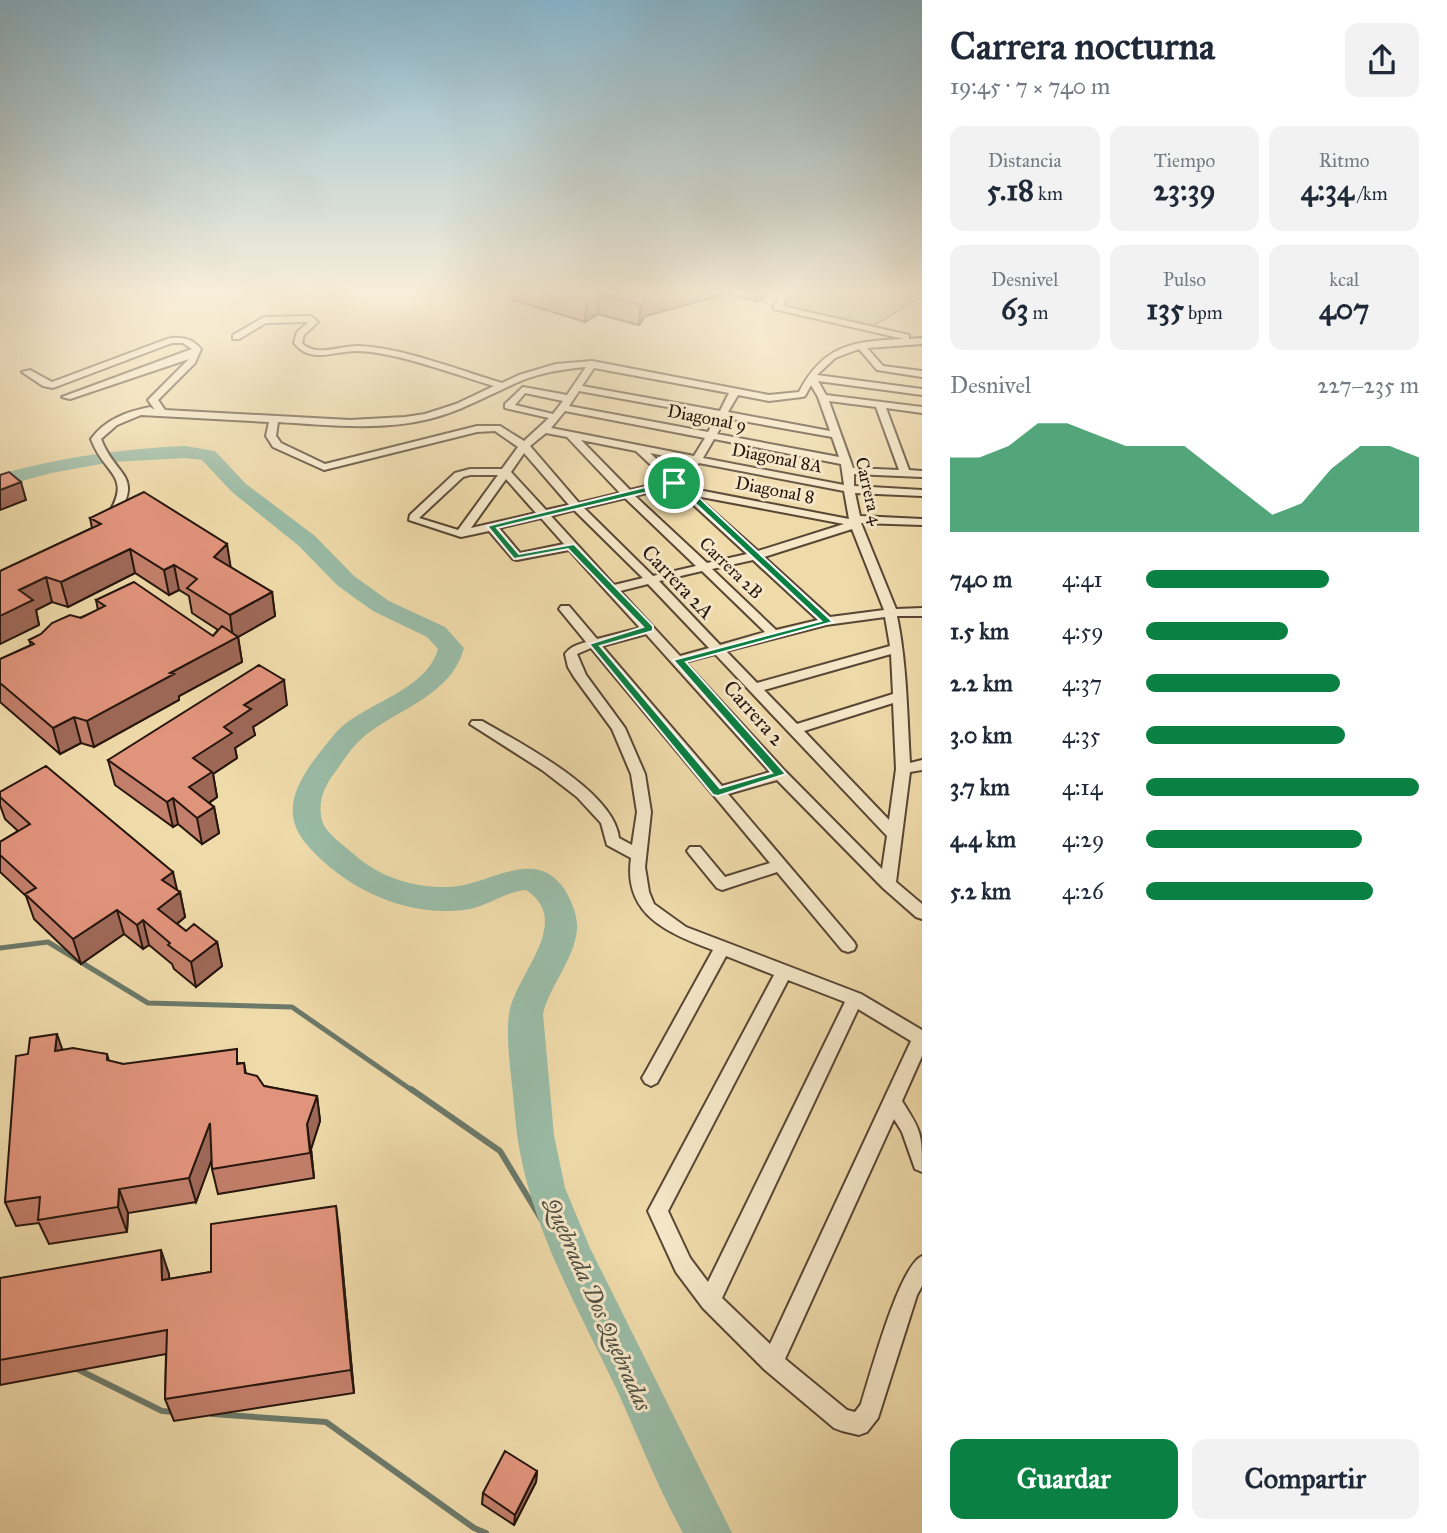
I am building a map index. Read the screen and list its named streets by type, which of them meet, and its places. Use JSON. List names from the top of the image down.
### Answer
{
  "streets": {
    "street": [
      "Diagonal 9",
      "Diagonal 8A",
      "Diagonal 8",
      "Carrera 4",
      "Carrera 2B",
      "Carrera 2A",
      "Carrera 2"
    ]
  },
  "crossings": [
    ["Diagonal 9", "Carrera 4"],
    ["Diagonal 8A", "Carrera 4"],
    ["Diagonal 8A", "Carrera 2B"],
    ["Diagonal 8", "Carrera 4"],
    ["Carrera 4", "Carrera 2A"],
    ["Carrera 4", "Carrera 2"]
  ],
  "water": ["Quebrada Dos Quebradas"],
  "page": {
    "heading": ["Carrera nocturna", "19:45 · 7 × 740 m"],
    "stats": [
      ["Distancia", "5.18 km"],
      ["Tiempo", "23:39"],
      ["Ritmo", "4:34 /km"],
      ["Desnivel", "63 m"],
      ["Pulso", "135 bpm"],
      ["kcal", "407"]
    ],
    "chart": ["Desnivel", "227–235 m"],
    "list": [
      {
        "name": "740 m",
        "note": "4:41"
      },
      {
        "name": "1.5 km",
        "note": "4:59"
      },
      {
        "name": "2.2 km",
        "note": "4:37"
      },
      {
        "name": "3.0 km",
        "note": "4:35"
      },
      {
        "name": "3.7 km",
        "note": "4:14"
      },
      {
        "name": "4.4 km",
        "note": "4:29"
      },
      {
        "name": "5.2 km",
        "note": "4:26"
      }
    ],
    "buttons": ["Guardar", "Compartir"]
  }
}
